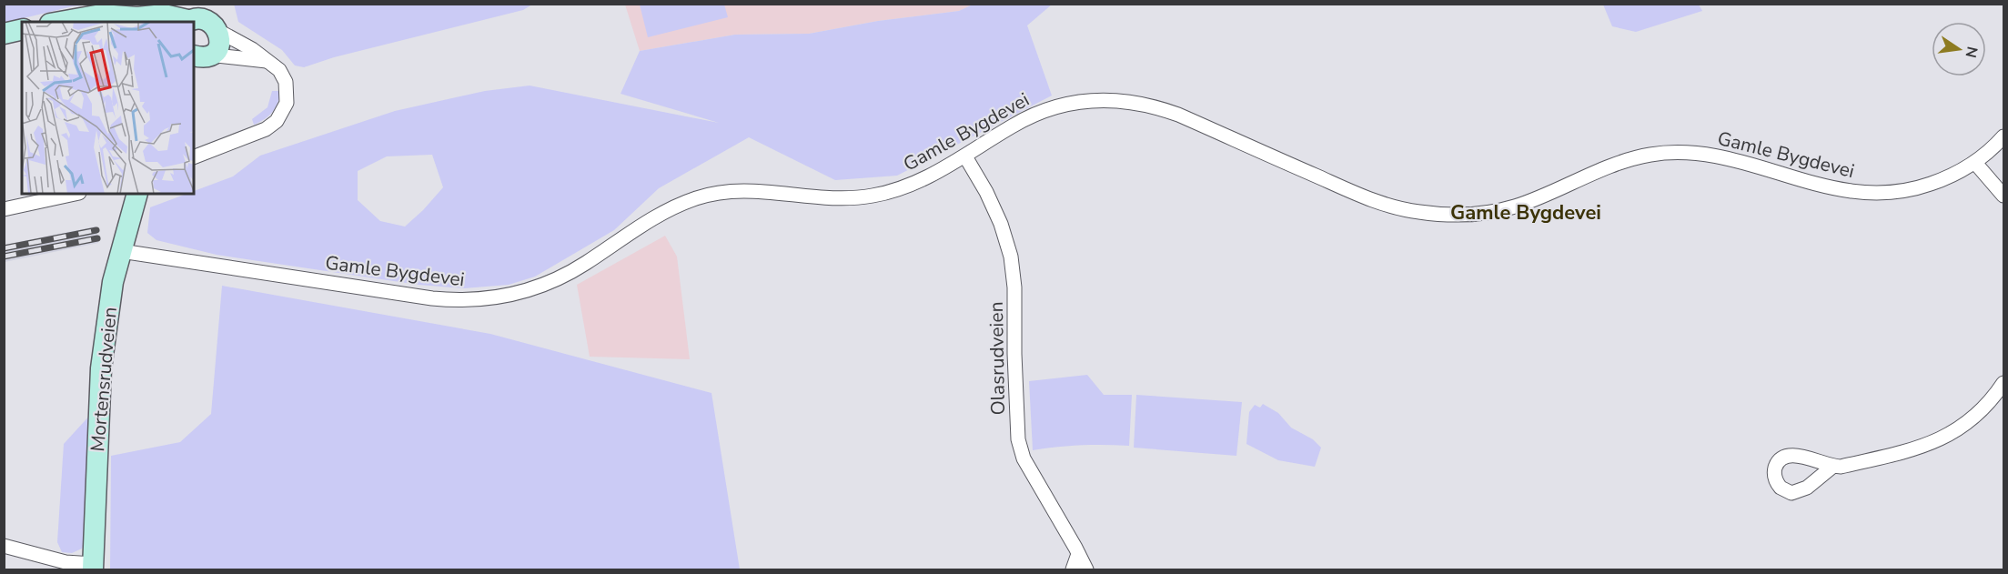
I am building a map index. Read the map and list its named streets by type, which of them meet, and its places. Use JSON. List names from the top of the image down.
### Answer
{
  "streets": {
    "street": ["Gamle Bygdevei", "Olasrudveien", "Mortensrudveien"]
  },
  "crossings": [
    ["Gamle Bygdevei", "Olasrudveien"],
    ["Gamle Bygdevei", "Mortensrudveien"]
  ],
  "districts": ["Gamle Bygdevei"],
  "north": "right"
}
